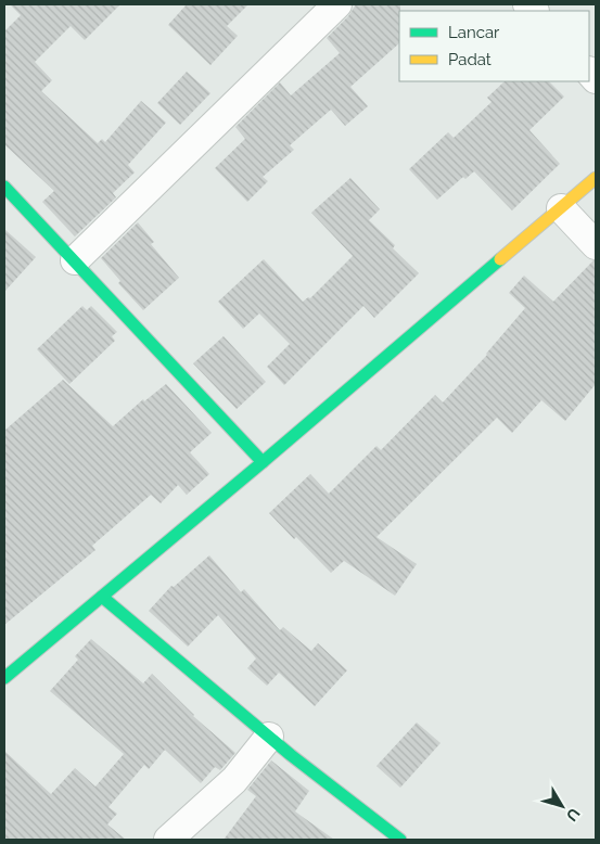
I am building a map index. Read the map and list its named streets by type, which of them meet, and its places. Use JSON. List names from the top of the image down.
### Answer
{
  "legend": ["Lancar", "Padat"],
  "north": "bottom right"
}
